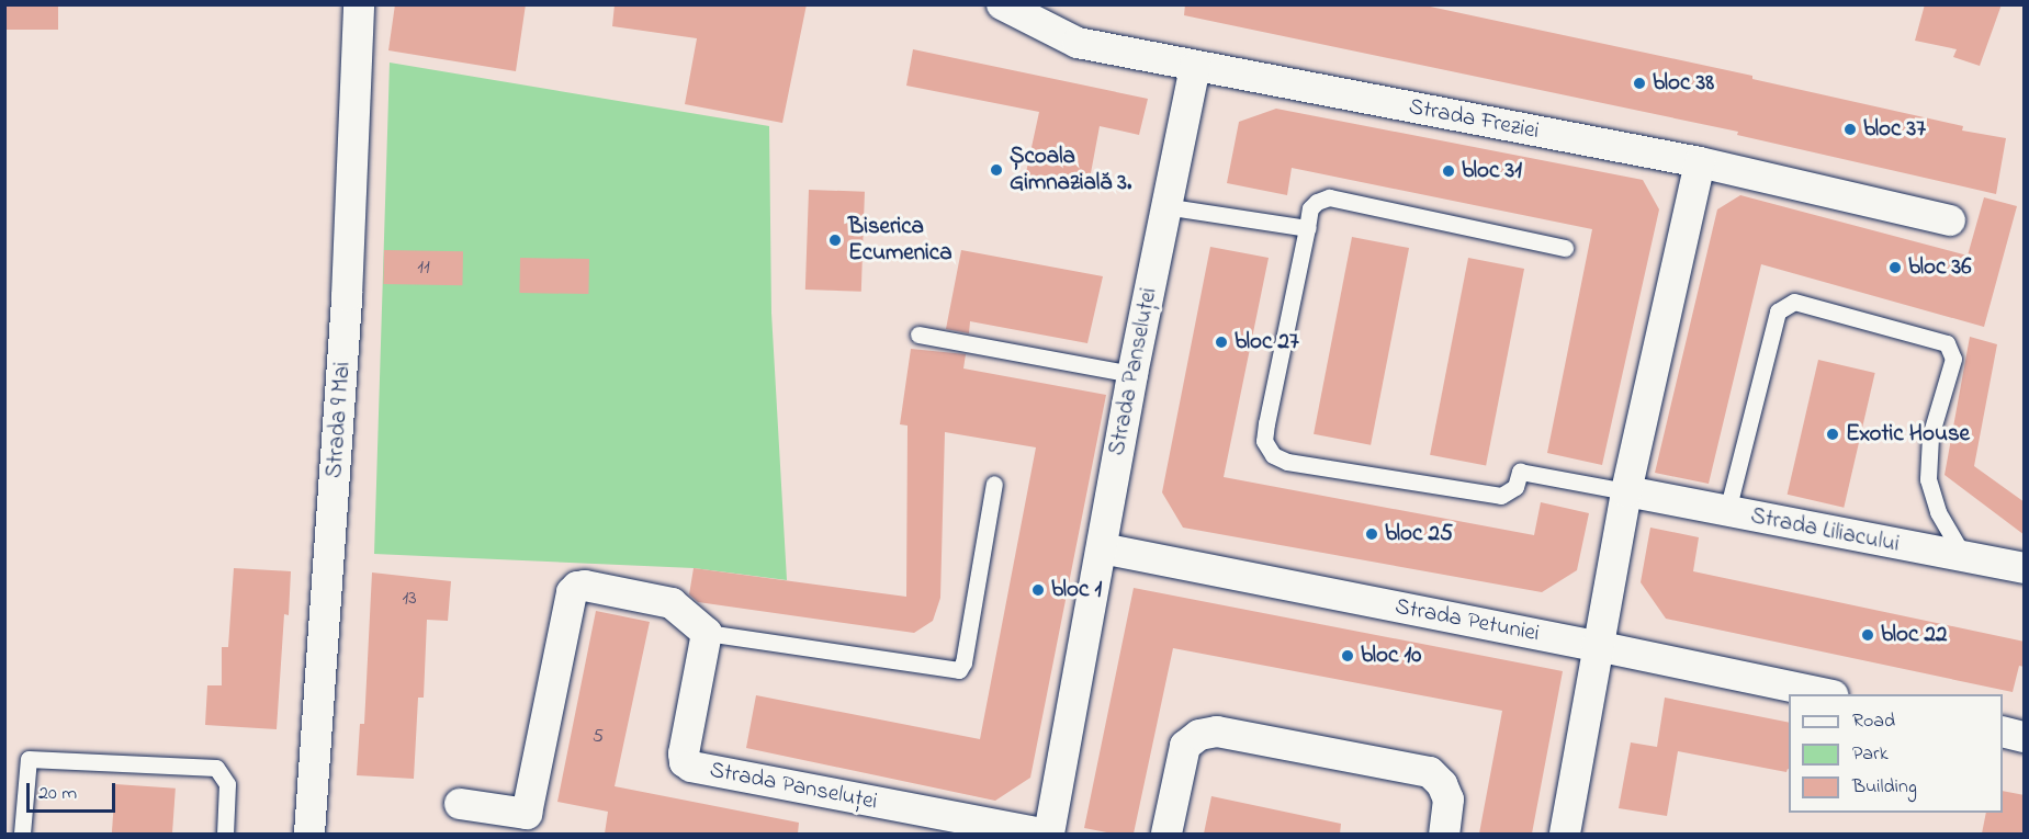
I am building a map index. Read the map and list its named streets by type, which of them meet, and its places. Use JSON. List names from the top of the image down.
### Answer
{
  "streets": {
    "street": [
      "Strada Freziei",
      "Strada Panseluței",
      "Strada 9 Mai",
      "Strada Liliacului",
      "Strada Petuniei"
    ]
  },
  "crossings": [
    ["Strada Freziei", "Strada Panseluței"],
    ["Strada Panseluței", "Strada Petuniei"]
  ],
  "places": [
    "bloc 38",
    "bloc 37",
    "Școala Gimnazială 3.",
    "bloc 31",
    "Biserica Ecumenica",
    "bloc 36",
    "bloc 27",
    "Exotic House",
    "bloc 25",
    "bloc 1",
    "bloc 22",
    "bloc 10"
  ],
  "house_numbers": ["11", "13", "5"],
  "legend": ["Road", "Park", "Building"],
  "scale_bar": "20 m"
}
